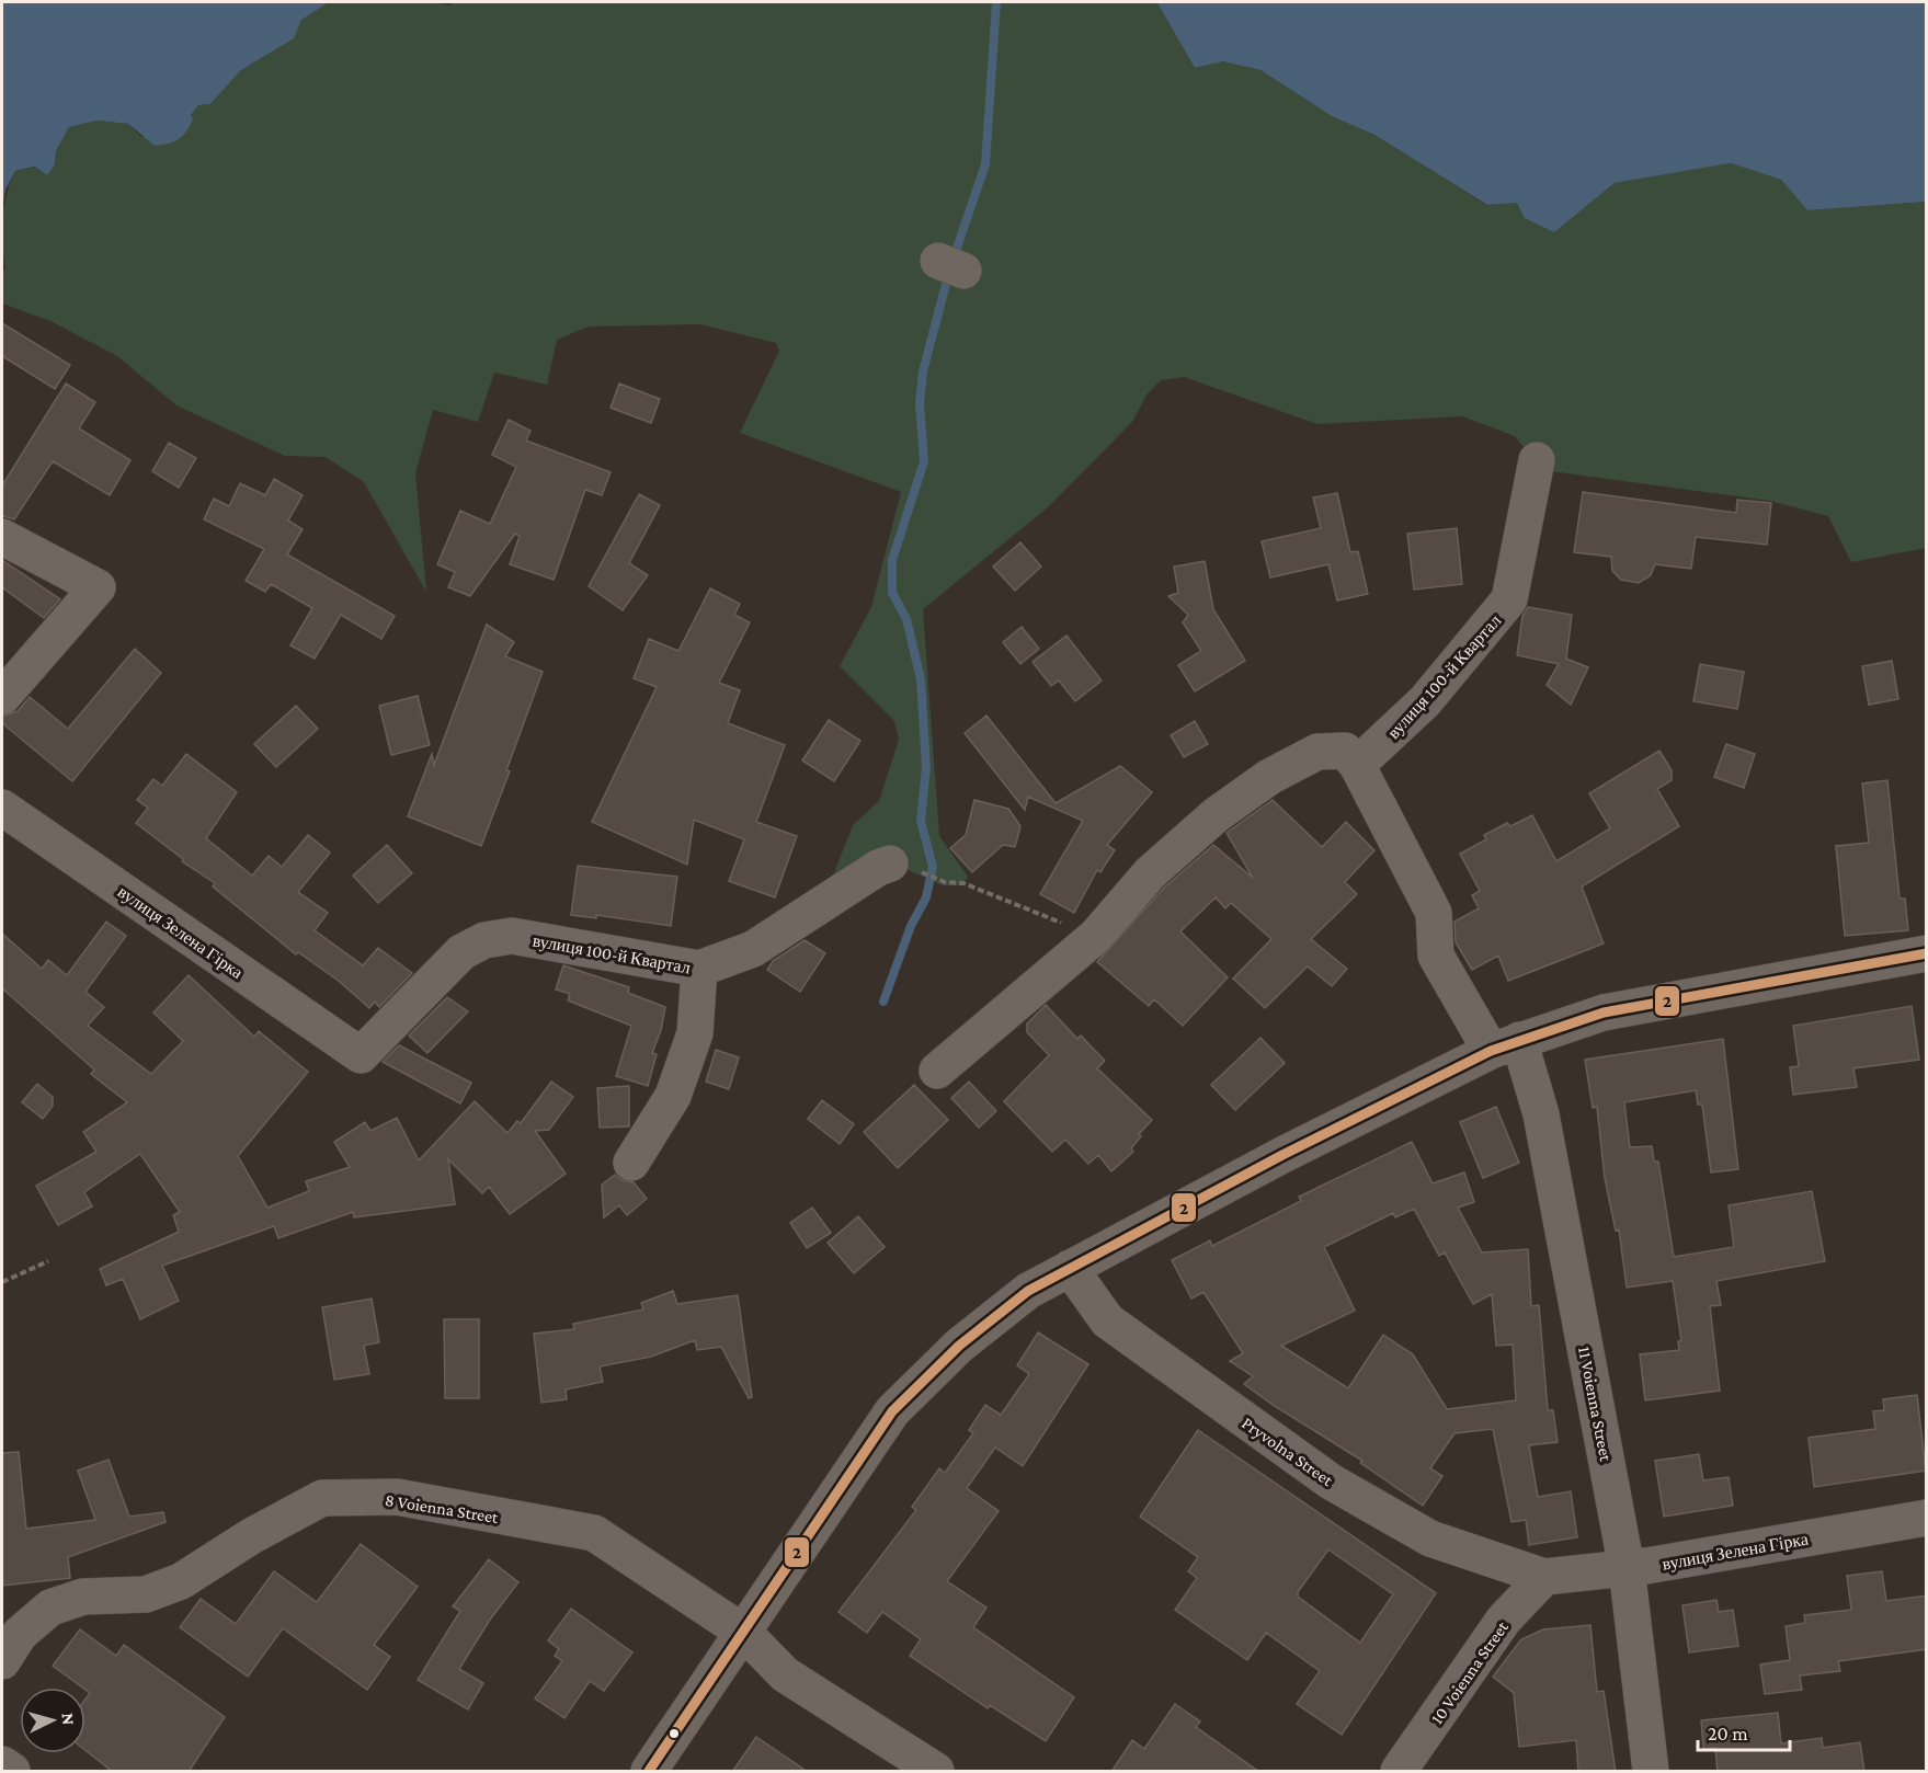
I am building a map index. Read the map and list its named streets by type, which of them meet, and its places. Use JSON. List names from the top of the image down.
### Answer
{
  "streets": {
    "street": [
      "вулиця 100-й Квартал",
      "вулиця Зелена Гірка",
      "11 Voienna Street",
      "Pryvolna Street",
      "8 Voienna Street",
      "10 Voienna Street"
    ]
  },
  "crossings": [
    ["вулиця 100-й Квартал", "вулиця Зелена Гірка"],
    ["вулиця Зелена Гірка", "11 Voienna Street"],
    ["вулиця Зелена Гірка", "Pryvolna Street"],
    ["вулиця Зелена Гірка", "10 Voienna Street"],
    ["Pryvolna Street", "10 Voienna Street"]
  ],
  "lines": ["transit line 2"],
  "scale_bar": "20 m",
  "north": "right"
}
